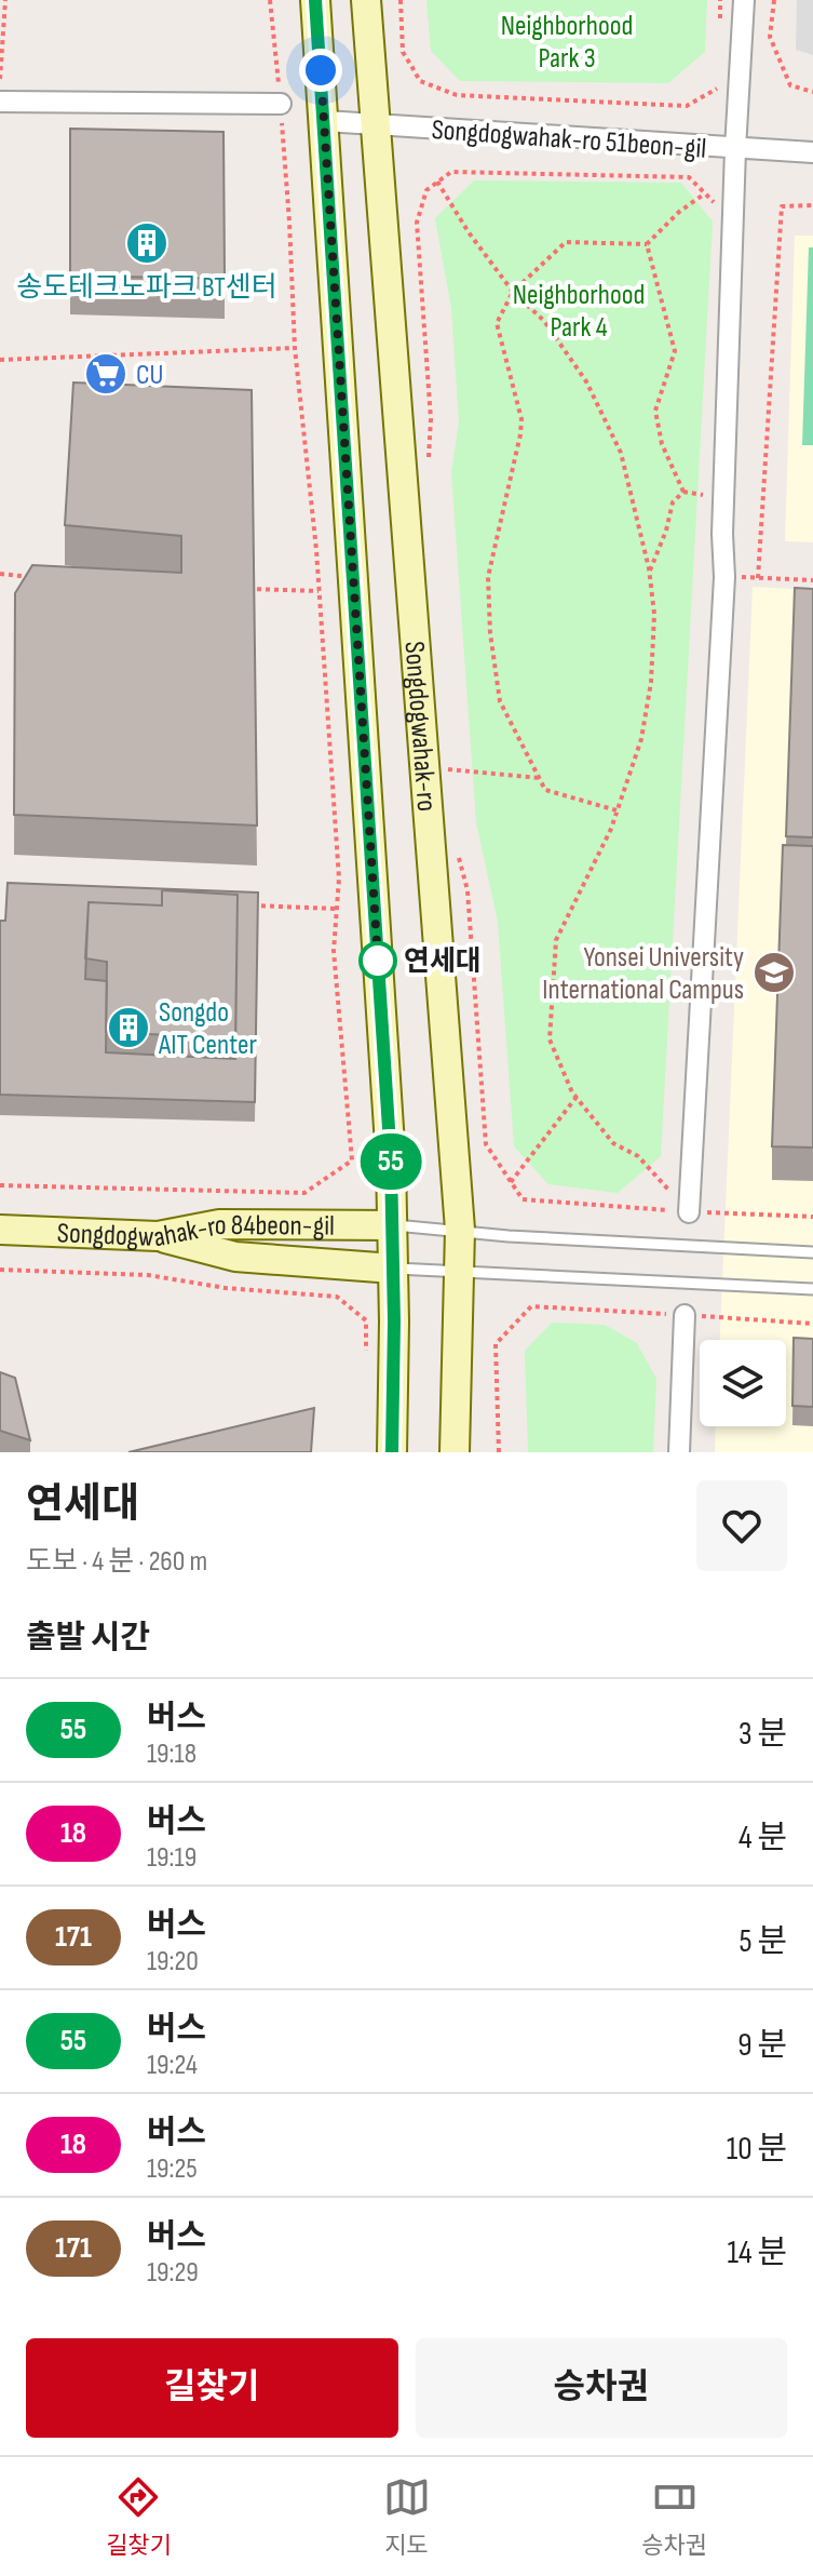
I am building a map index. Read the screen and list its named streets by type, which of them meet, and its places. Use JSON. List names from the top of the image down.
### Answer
{
  "streets": {
    "main road": ["Songdogwahak-ro", "Songdogwahak-ro 84beon-gil"],
    "street": ["Songdogwahak-ro 51beon-gil"]
  },
  "crossings": [
    ["Songdogwahak-ro 51beon-gil", "Songdogwahak-ro"],
    ["Songdogwahak-ro", "Songdogwahak-ro 84beon-gil"]
  ],
  "parks": ["Neighborhood Park 3", "Neighborhood Park 4"],
  "places": {
    "building": ["송도테크노파크 BT센터", "Songdo AIT Center"],
    "supermarket": ["CU"],
    "other": ["연세대"],
    "school or university": ["Yonsei University International Campus"]
  },
  "lines": ["bus line 55"],
  "page": {
    "on_map": "55",
    "heading": [
      ["연세대", "도보 · 4 분 · 260 m"],
      "출발 시간"
    ],
    "list": [
      {
        "mark": "55",
        "name": "버스",
        "note": "19:18",
        "value": "3 분"
      },
      {
        "mark": "18",
        "name": "버스",
        "note": "19:19",
        "value": "4 분"
      },
      {
        "mark": "171",
        "name": "버스",
        "note": "19:20",
        "value": "5 분"
      },
      {
        "mark": "55",
        "name": "버스",
        "note": "19:24",
        "value": "9 분"
      },
      {
        "mark": "18",
        "name": "버스",
        "note": "19:25",
        "value": "10 분"
      },
      {
        "mark": "171",
        "name": "버스",
        "note": "19:29",
        "value": "14 분"
      }
    ],
    "buttons": ["길찾기", "승차권"],
    "tabs": ["길찾기", "지도", "승차권"]
  }
}
